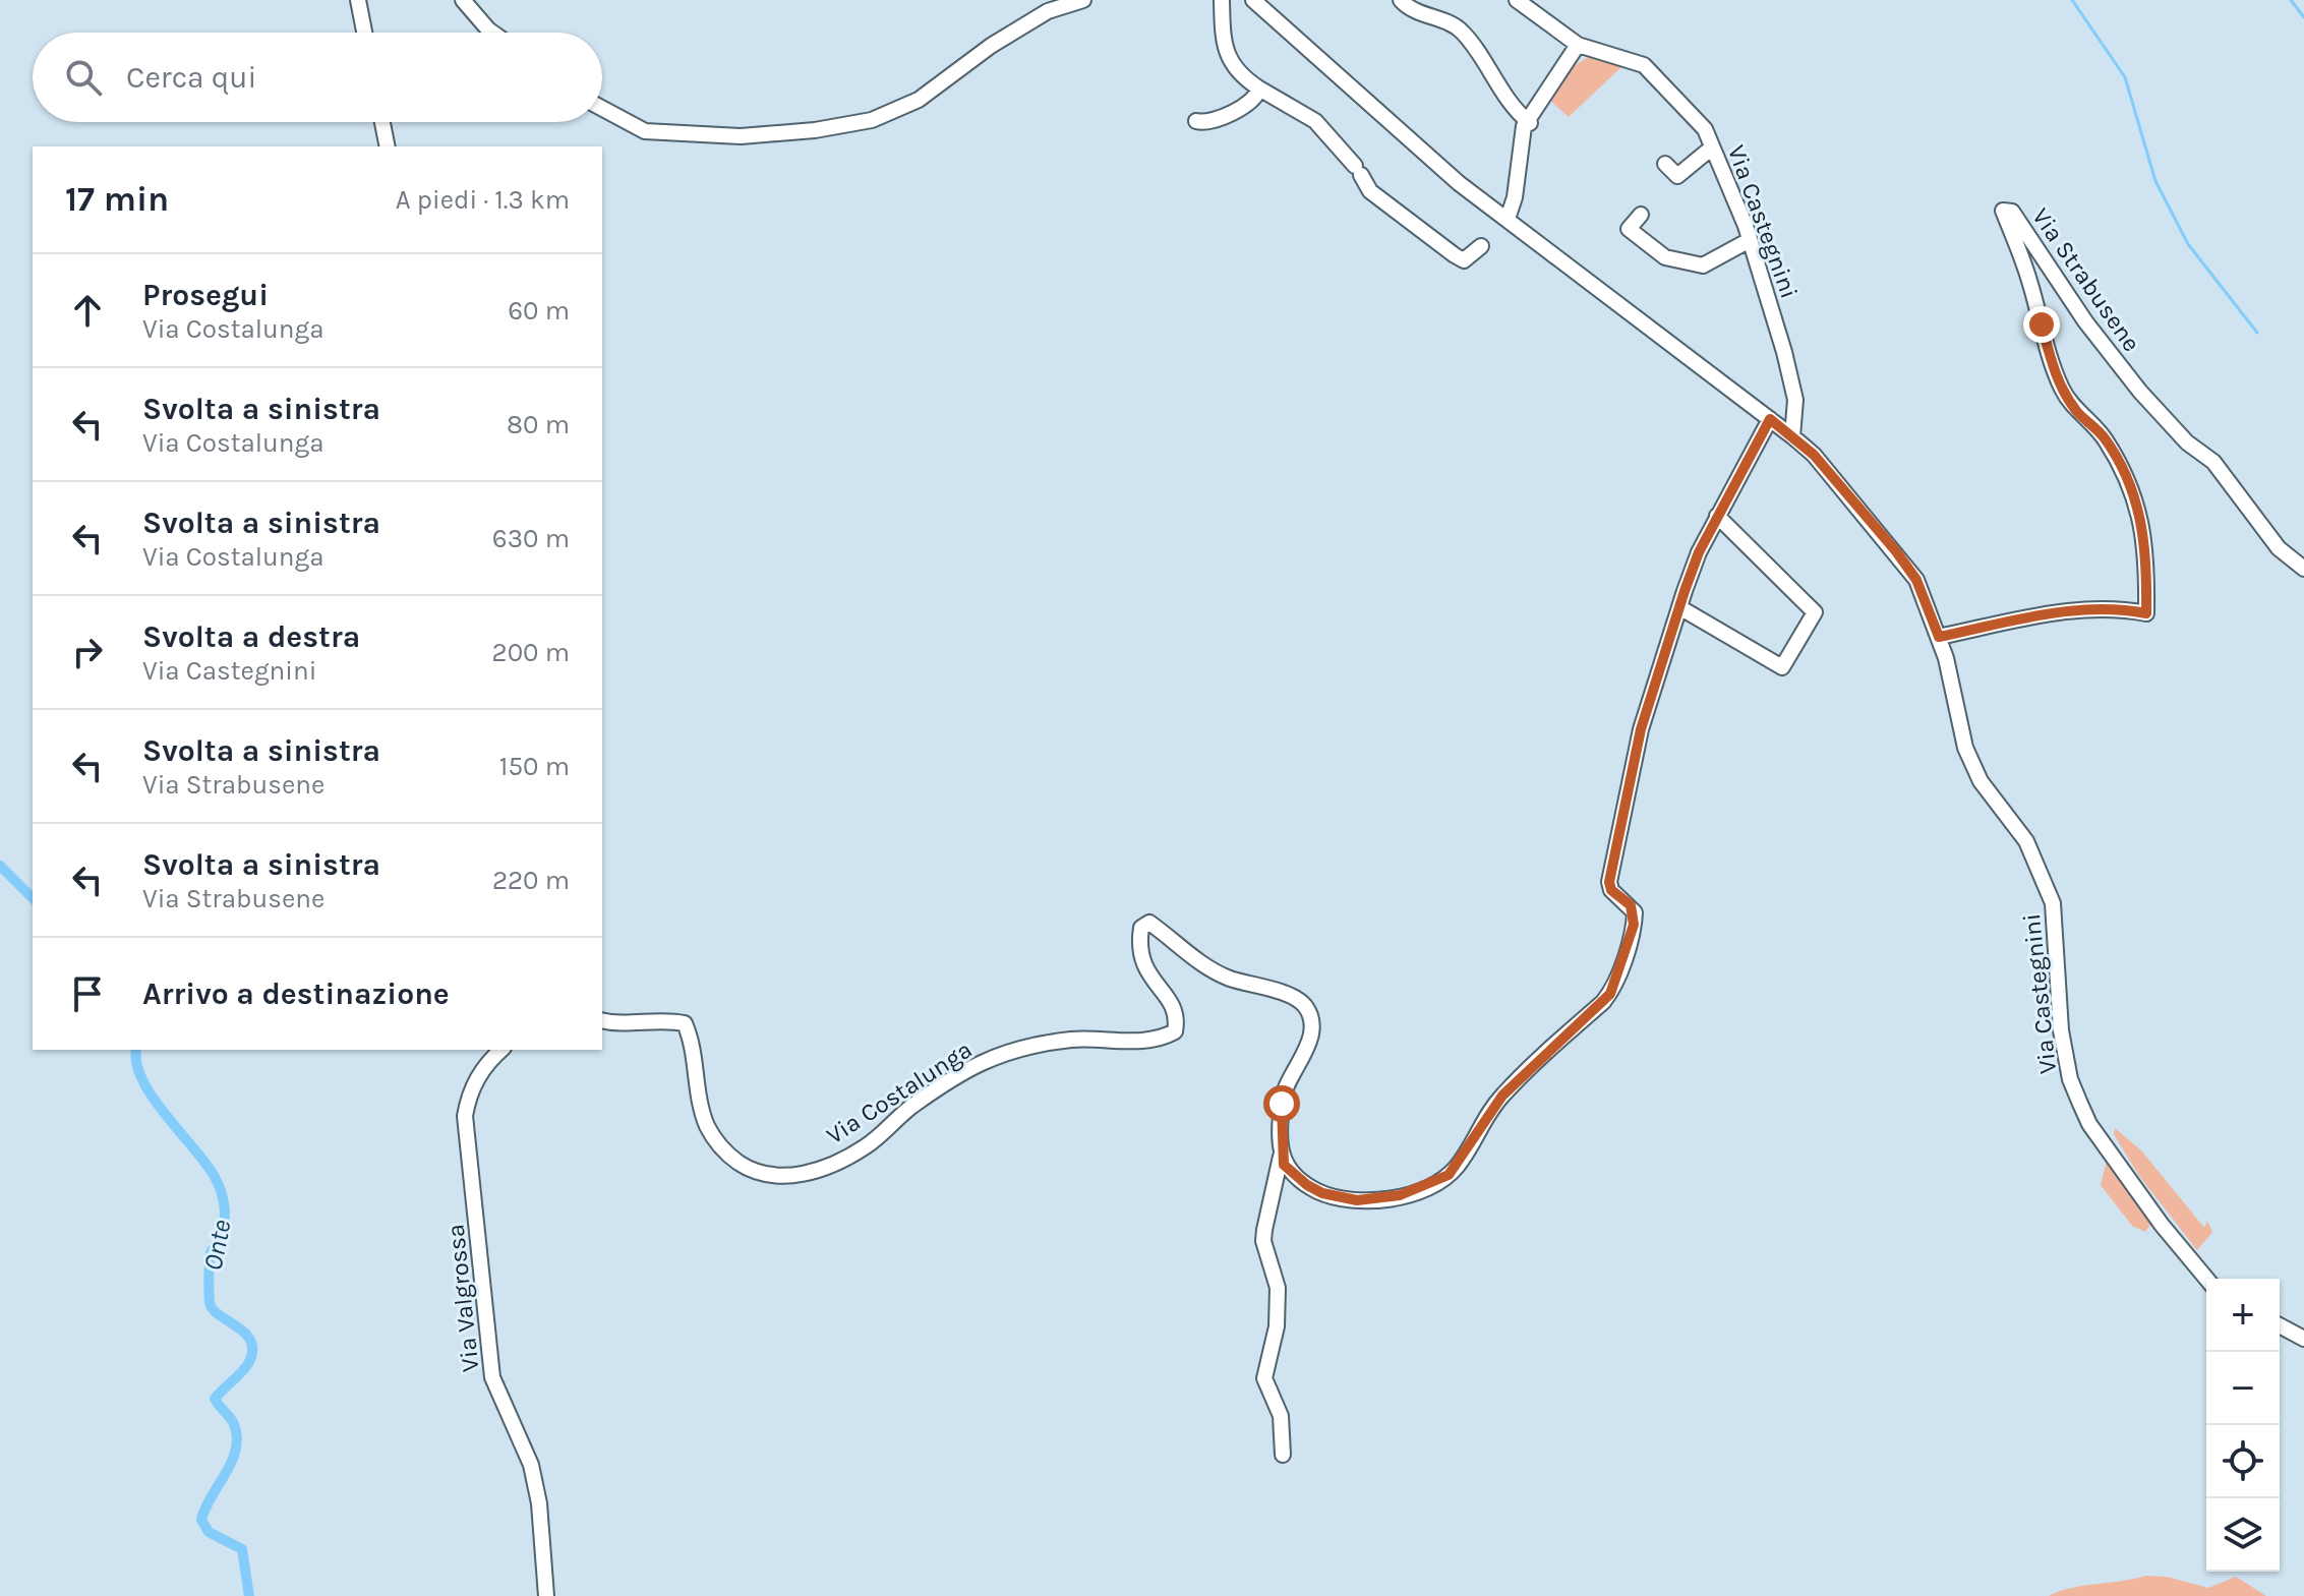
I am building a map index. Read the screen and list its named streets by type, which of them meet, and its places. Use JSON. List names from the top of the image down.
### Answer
{
  "streets": {
    "street": [
      "Via Castegnini",
      "Via Strabusene",
      "Via Costalunga",
      "Via Valgrossa"
    ]
  },
  "crossings": [
    ["Via Castegnini", "Via Strabusene"]
  ],
  "water": ["Onte"],
  "page": {
    "search": "Cerca qui",
    "heading": ["17 min", "A piedi · 1.3 km"],
    "list": [
      ["Prosegui", "Via Costalunga", "60 m"],
      ["Svolta a sinistra", "Via Costalunga", "80 m"],
      ["Svolta a sinistra", "Via Costalunga", "630 m"],
      ["Svolta a destra", "Via Castegnini", "200 m"],
      ["Svolta a sinistra", "Via Strabusene", "150 m"],
      ["Svolta a sinistra", "Via Strabusene", "220 m"],
      "Arrivo a destinazione"
    ],
    "map_buttons": ["+", "−"]
  }
}
